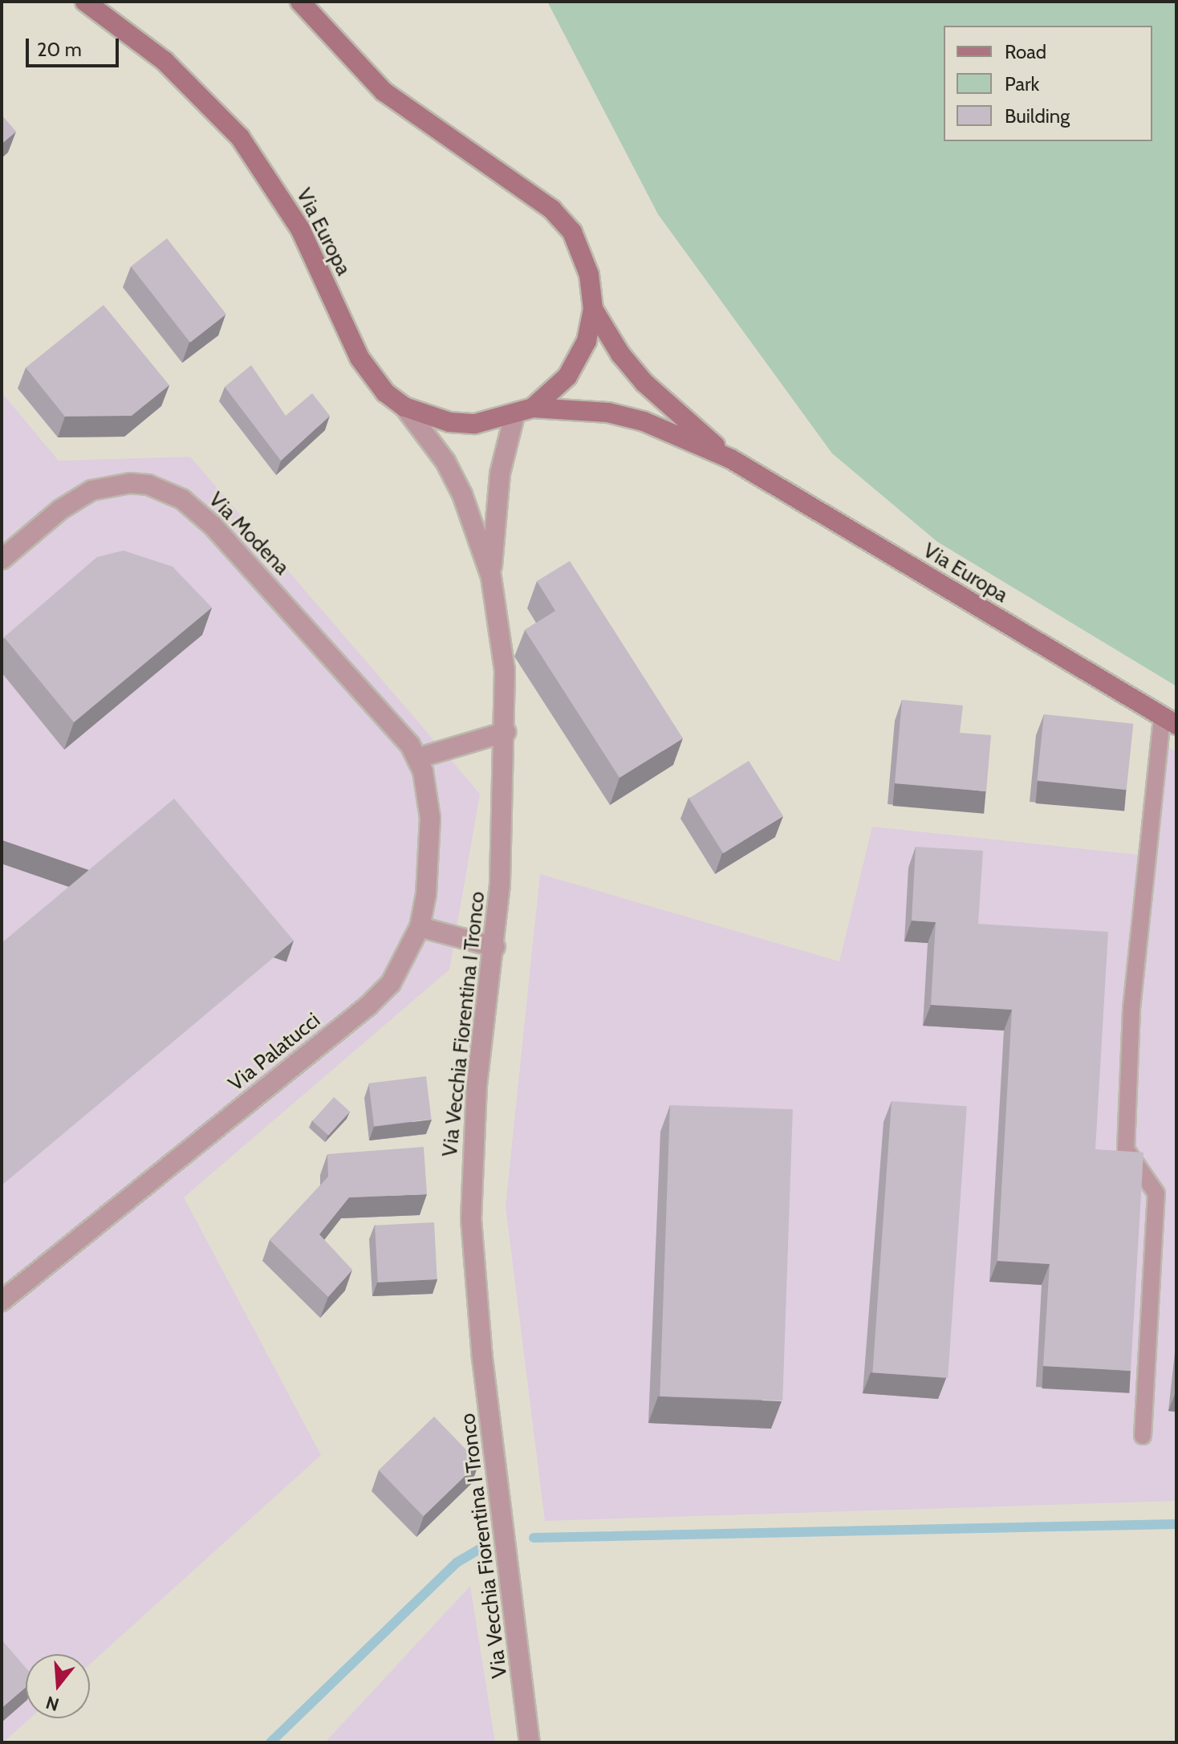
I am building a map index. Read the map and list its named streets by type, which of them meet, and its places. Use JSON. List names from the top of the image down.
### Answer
{
  "streets": {
    "main road": ["Via Europa"],
    "street": ["Via Modena", "Via Vecchia Fiorentina I Tronco", "Via Palatucci"]
  },
  "crossings": [
    ["Via Europa", "Via Vecchia Fiorentina I Tronco"],
    ["Via Modena", "Via Palatucci"]
  ],
  "legend": ["Road", "Park", "Building"],
  "scale_bar": "20 m",
  "north": "bottom"
}
